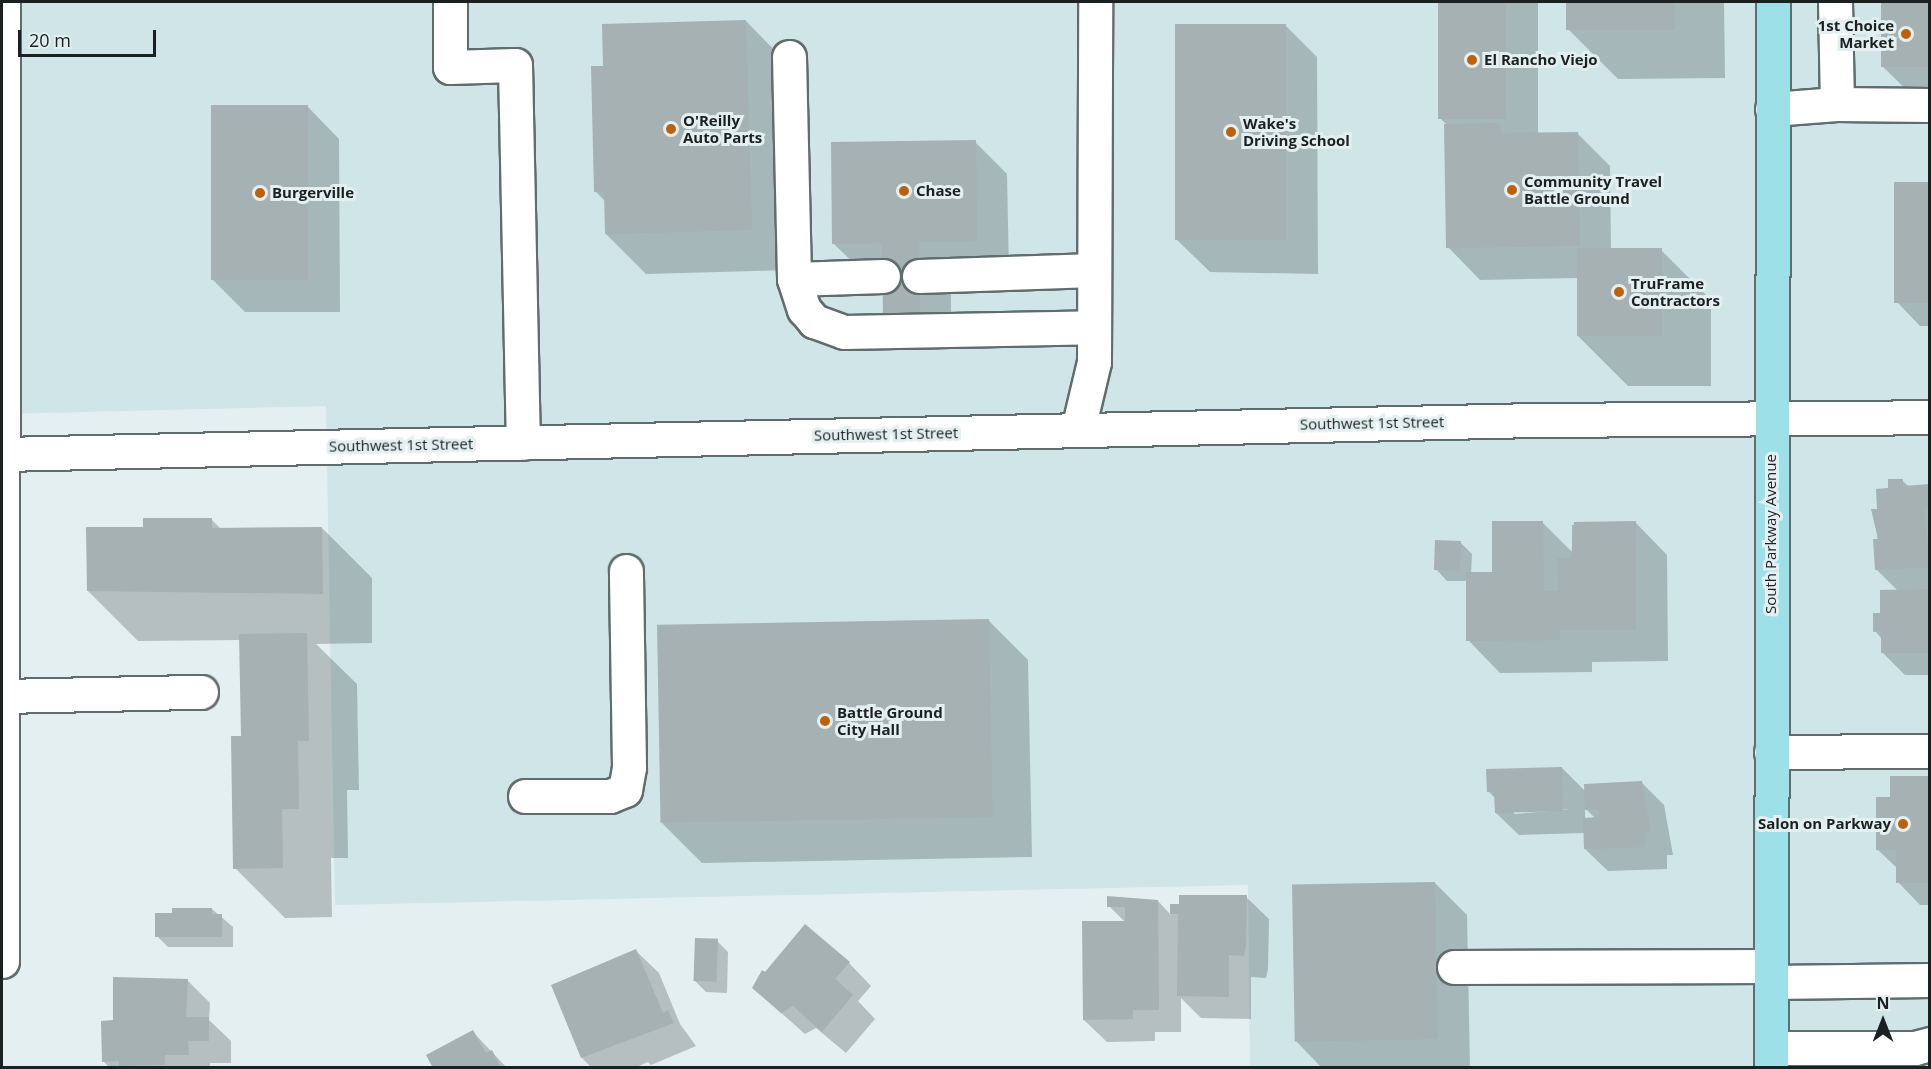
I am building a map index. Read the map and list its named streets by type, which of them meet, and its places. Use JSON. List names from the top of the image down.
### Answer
{
  "streets": {
    "main road": ["South Parkway Avenue"],
    "street": ["Southwest 1st Street"]
  },
  "crossings": [
    ["Southwest 1st Street", "South Parkway Avenue"]
  ],
  "places": [
    "1st Choice Market",
    "El Rancho Viejo",
    "O'Reilly Auto Parts",
    "Wake's Driving School",
    "Community Travel Battle Ground",
    "Chase",
    "Burgerville",
    "TruFrame Contractors",
    "Battle Ground City Hall",
    "Salon on Parkway"
  ],
  "scale_bar": "20 m",
  "north": "top"
}
